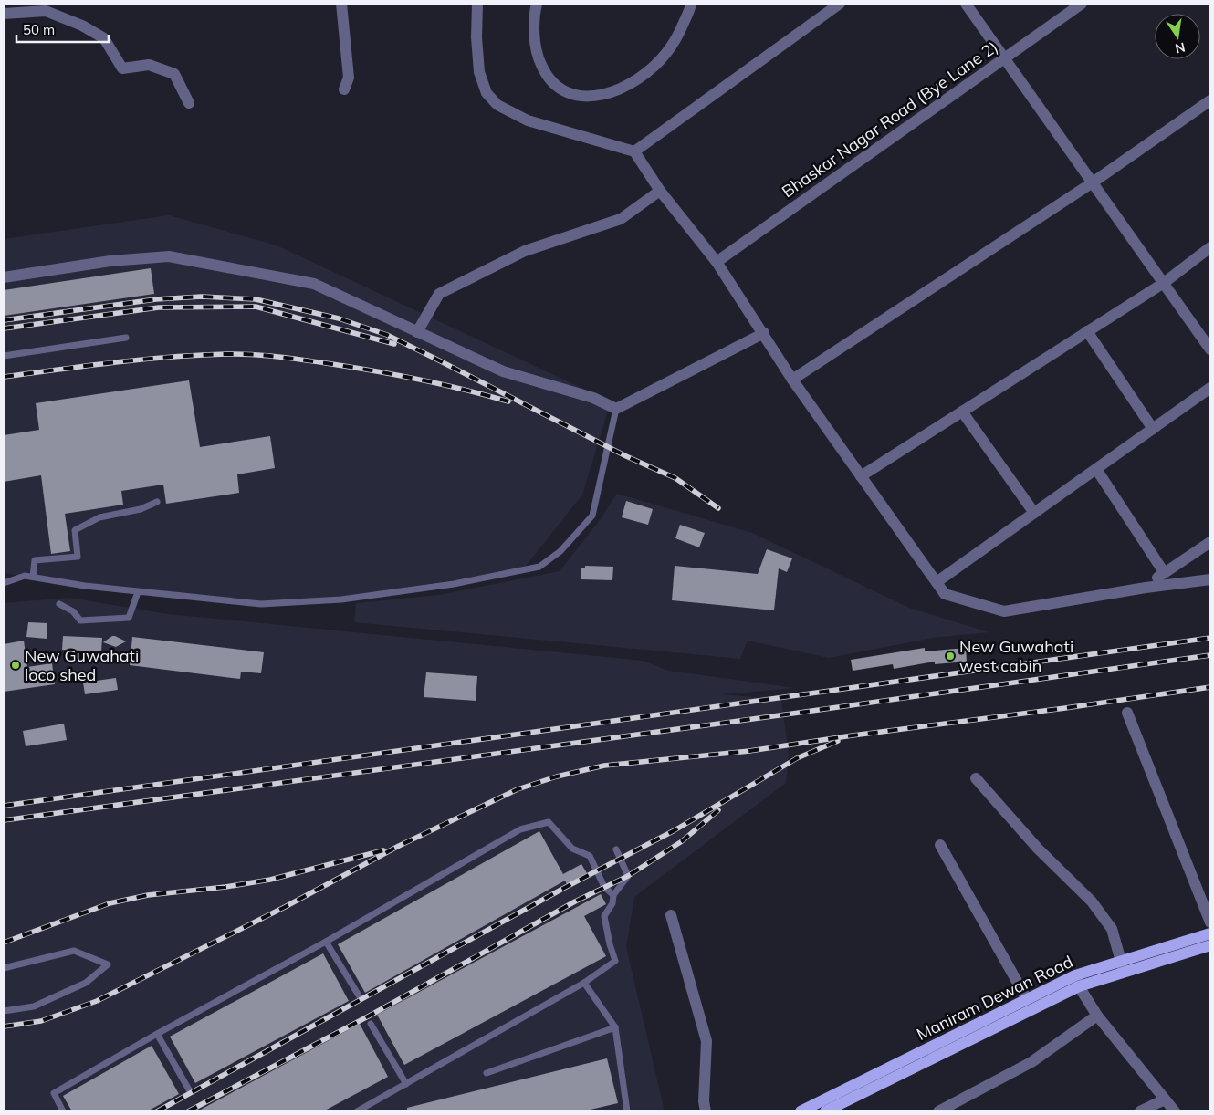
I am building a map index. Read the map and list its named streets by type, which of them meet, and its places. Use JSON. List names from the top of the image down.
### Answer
{
  "streets": {
    "main road": ["Maniram Dewan Road"],
    "street": ["Bhaskar Nagar Road (Bye Lane 2)"]
  },
  "places": ["New Guwahati west cabin", "New Guwahati loco shed"],
  "scale_bar": "50 m",
  "north": "bottom"
}
